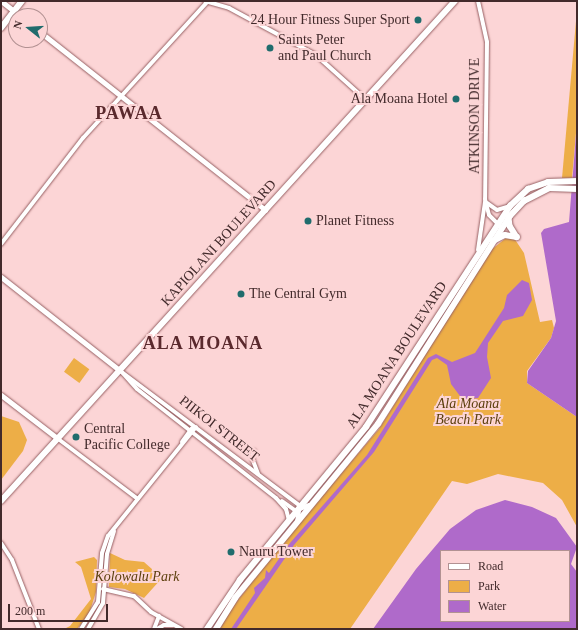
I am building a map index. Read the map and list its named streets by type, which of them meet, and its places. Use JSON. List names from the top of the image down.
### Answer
{
  "streets": {
    "main road": ["KAPIOLANI BOULEVARD", "ALA MOANA BOULEVARD", "PIIKOI STREET"],
    "street": ["ATKINSON DRIVE"]
  },
  "crossings": [
    ["ATKINSON DRIVE", "ALA MOANA BOULEVARD"],
    ["KAPIOLANI BOULEVARD", "PIIKOI STREET"],
    ["ALA MOANA BOULEVARD", "PIIKOI STREET"]
  ],
  "districts": ["PAWAA", "ALA MOANA"],
  "parks": ["Ala Moana Beach Park", "Kolowalu Park"],
  "places": [
    "24 Hour Fitness Super Sport",
    "Saints Peter and Paul Church",
    "Ala Moana Hotel",
    "Planet Fitness",
    "The Central Gym",
    "Central Pacific College",
    "Nauru Tower"
  ],
  "legend": ["Road", "Park", "Water"],
  "scale_bar": "200 m",
  "north": "left"
}
